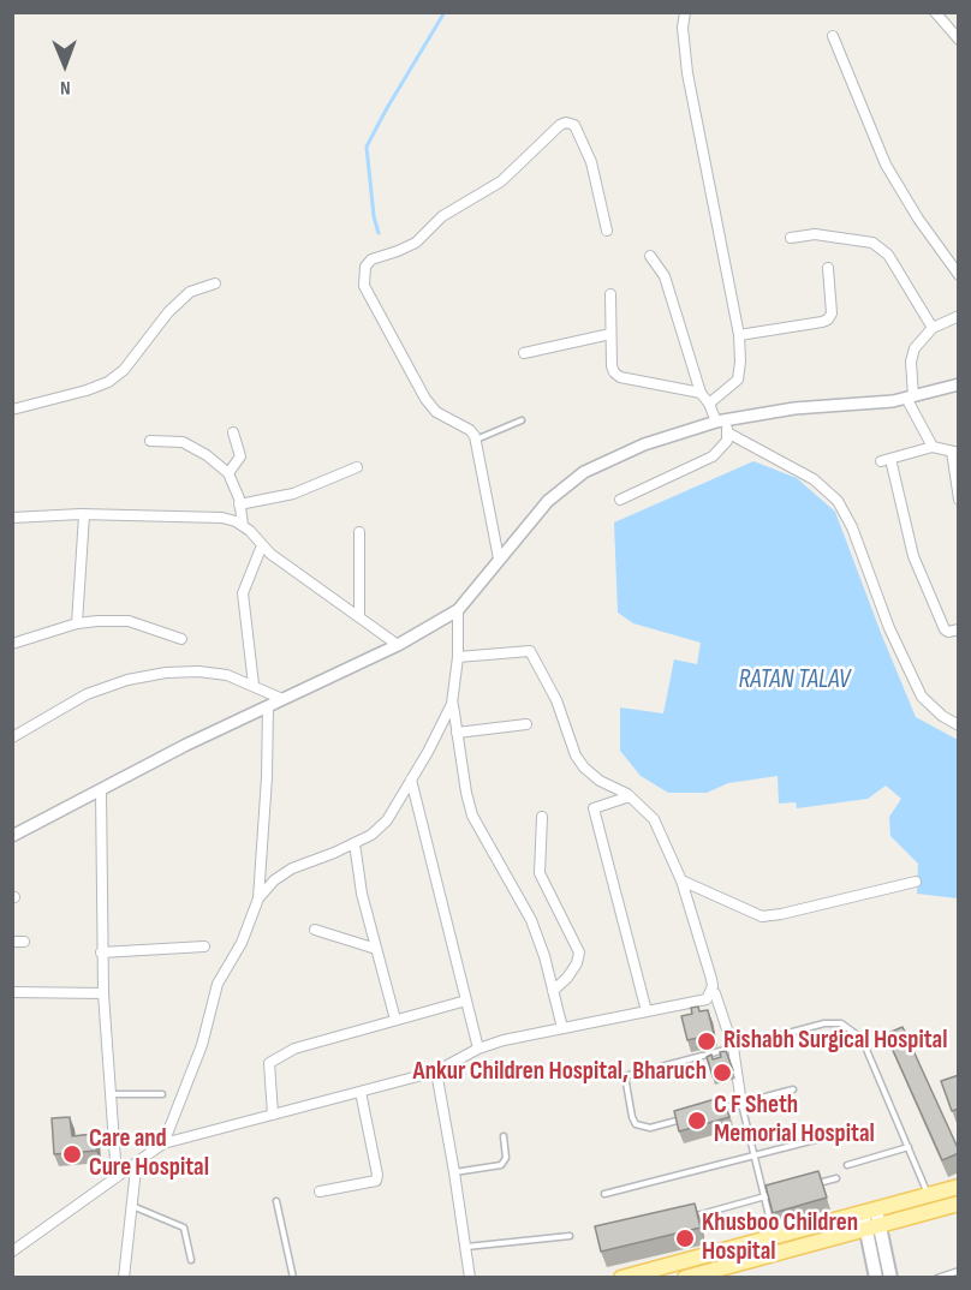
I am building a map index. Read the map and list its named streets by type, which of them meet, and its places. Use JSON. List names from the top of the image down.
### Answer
{
  "water": ["RATAN TALAV"],
  "places": [
    "Rishabh Surgical Hospital",
    "Ankur Children Hospital, Bharuch",
    "C F Sheth Memorial Hospital",
    "Care and Cure Hospital",
    "Khusboo Children Hospital"
  ],
  "north": "bottom"
}
